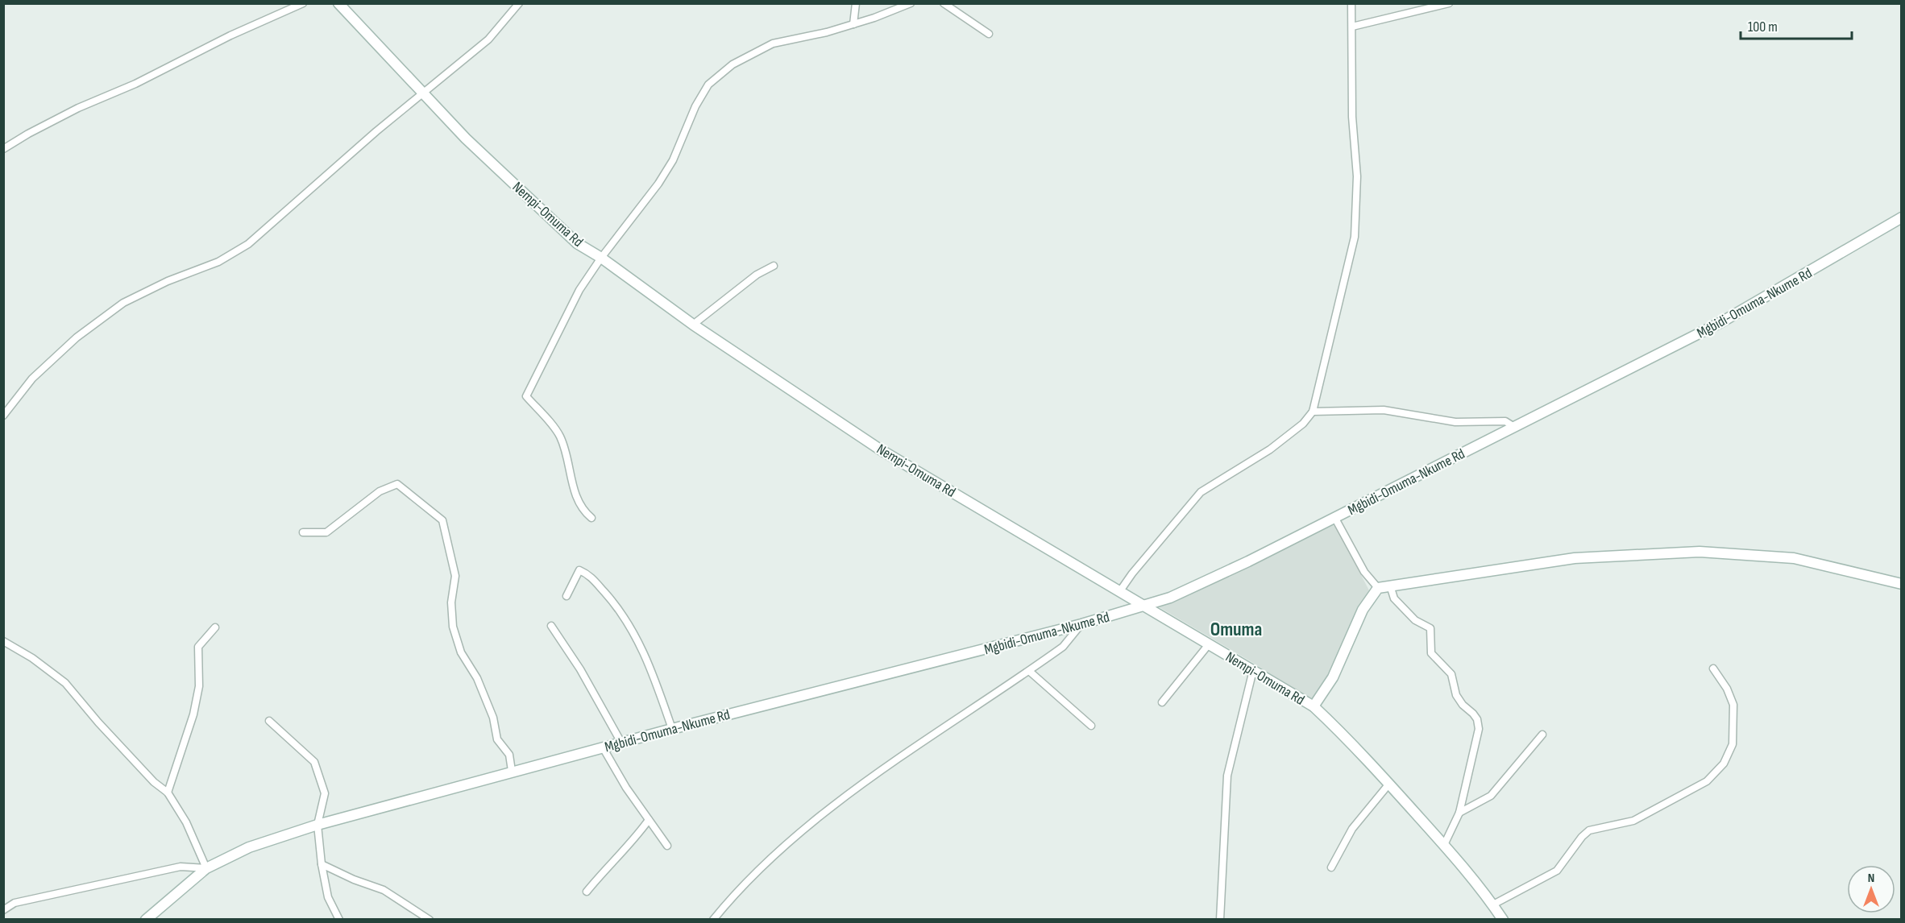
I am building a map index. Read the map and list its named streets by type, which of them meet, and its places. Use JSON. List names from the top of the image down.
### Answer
{
  "streets": {
    "street": ["Nempi-Omuma Rd", "Mgbidi-Omuma-Nkume Rd"]
  },
  "crossings": [
    ["Nempi-Omuma Rd", "Mgbidi-Omuma-Nkume Rd"]
  ],
  "districts": ["Omuma"],
  "scale_bar": "100 m",
  "north": "top"
}
